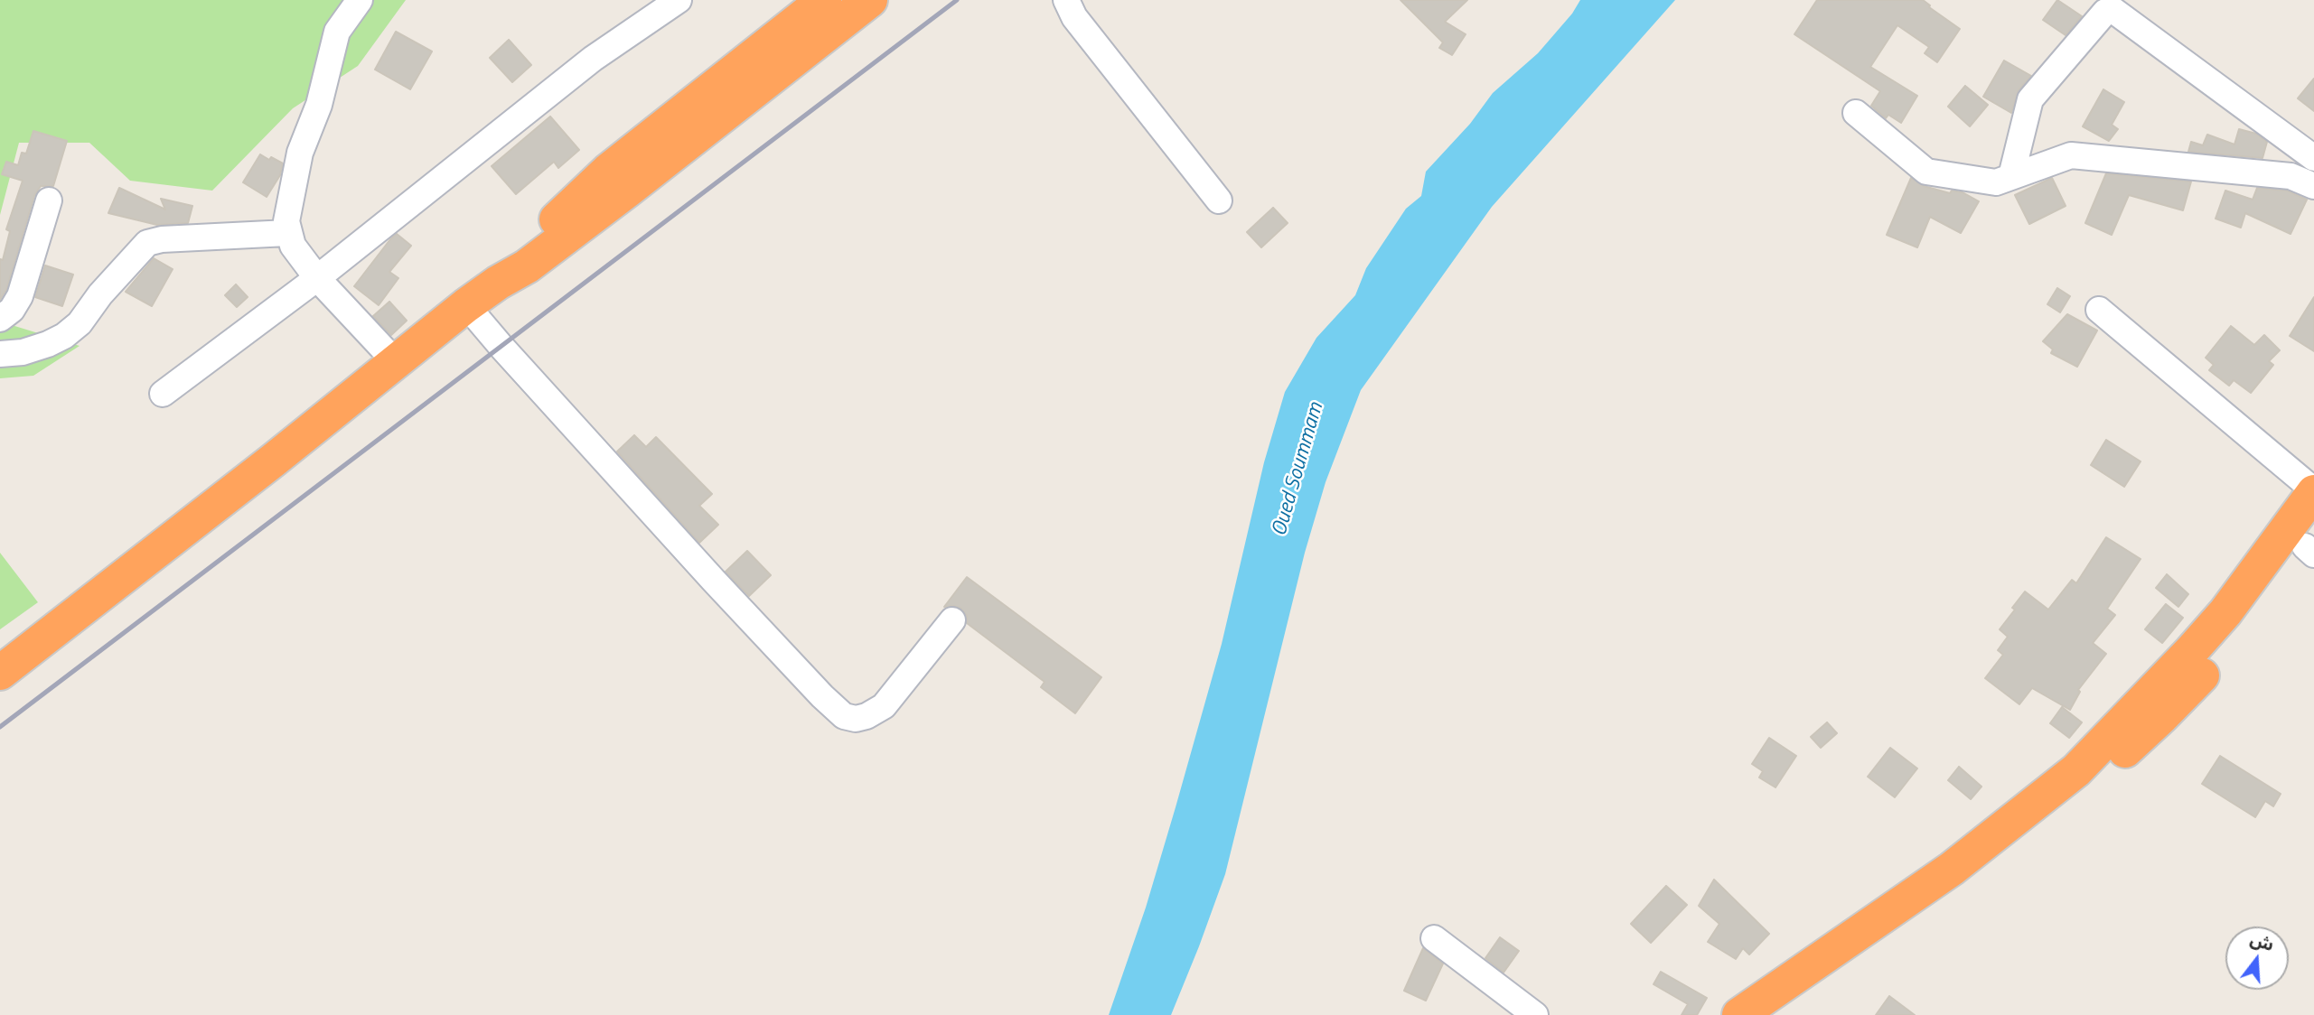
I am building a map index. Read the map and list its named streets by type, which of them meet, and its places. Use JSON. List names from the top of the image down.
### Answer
{
  "water": ["Oued Soummam"],
  "north": "top"
}
